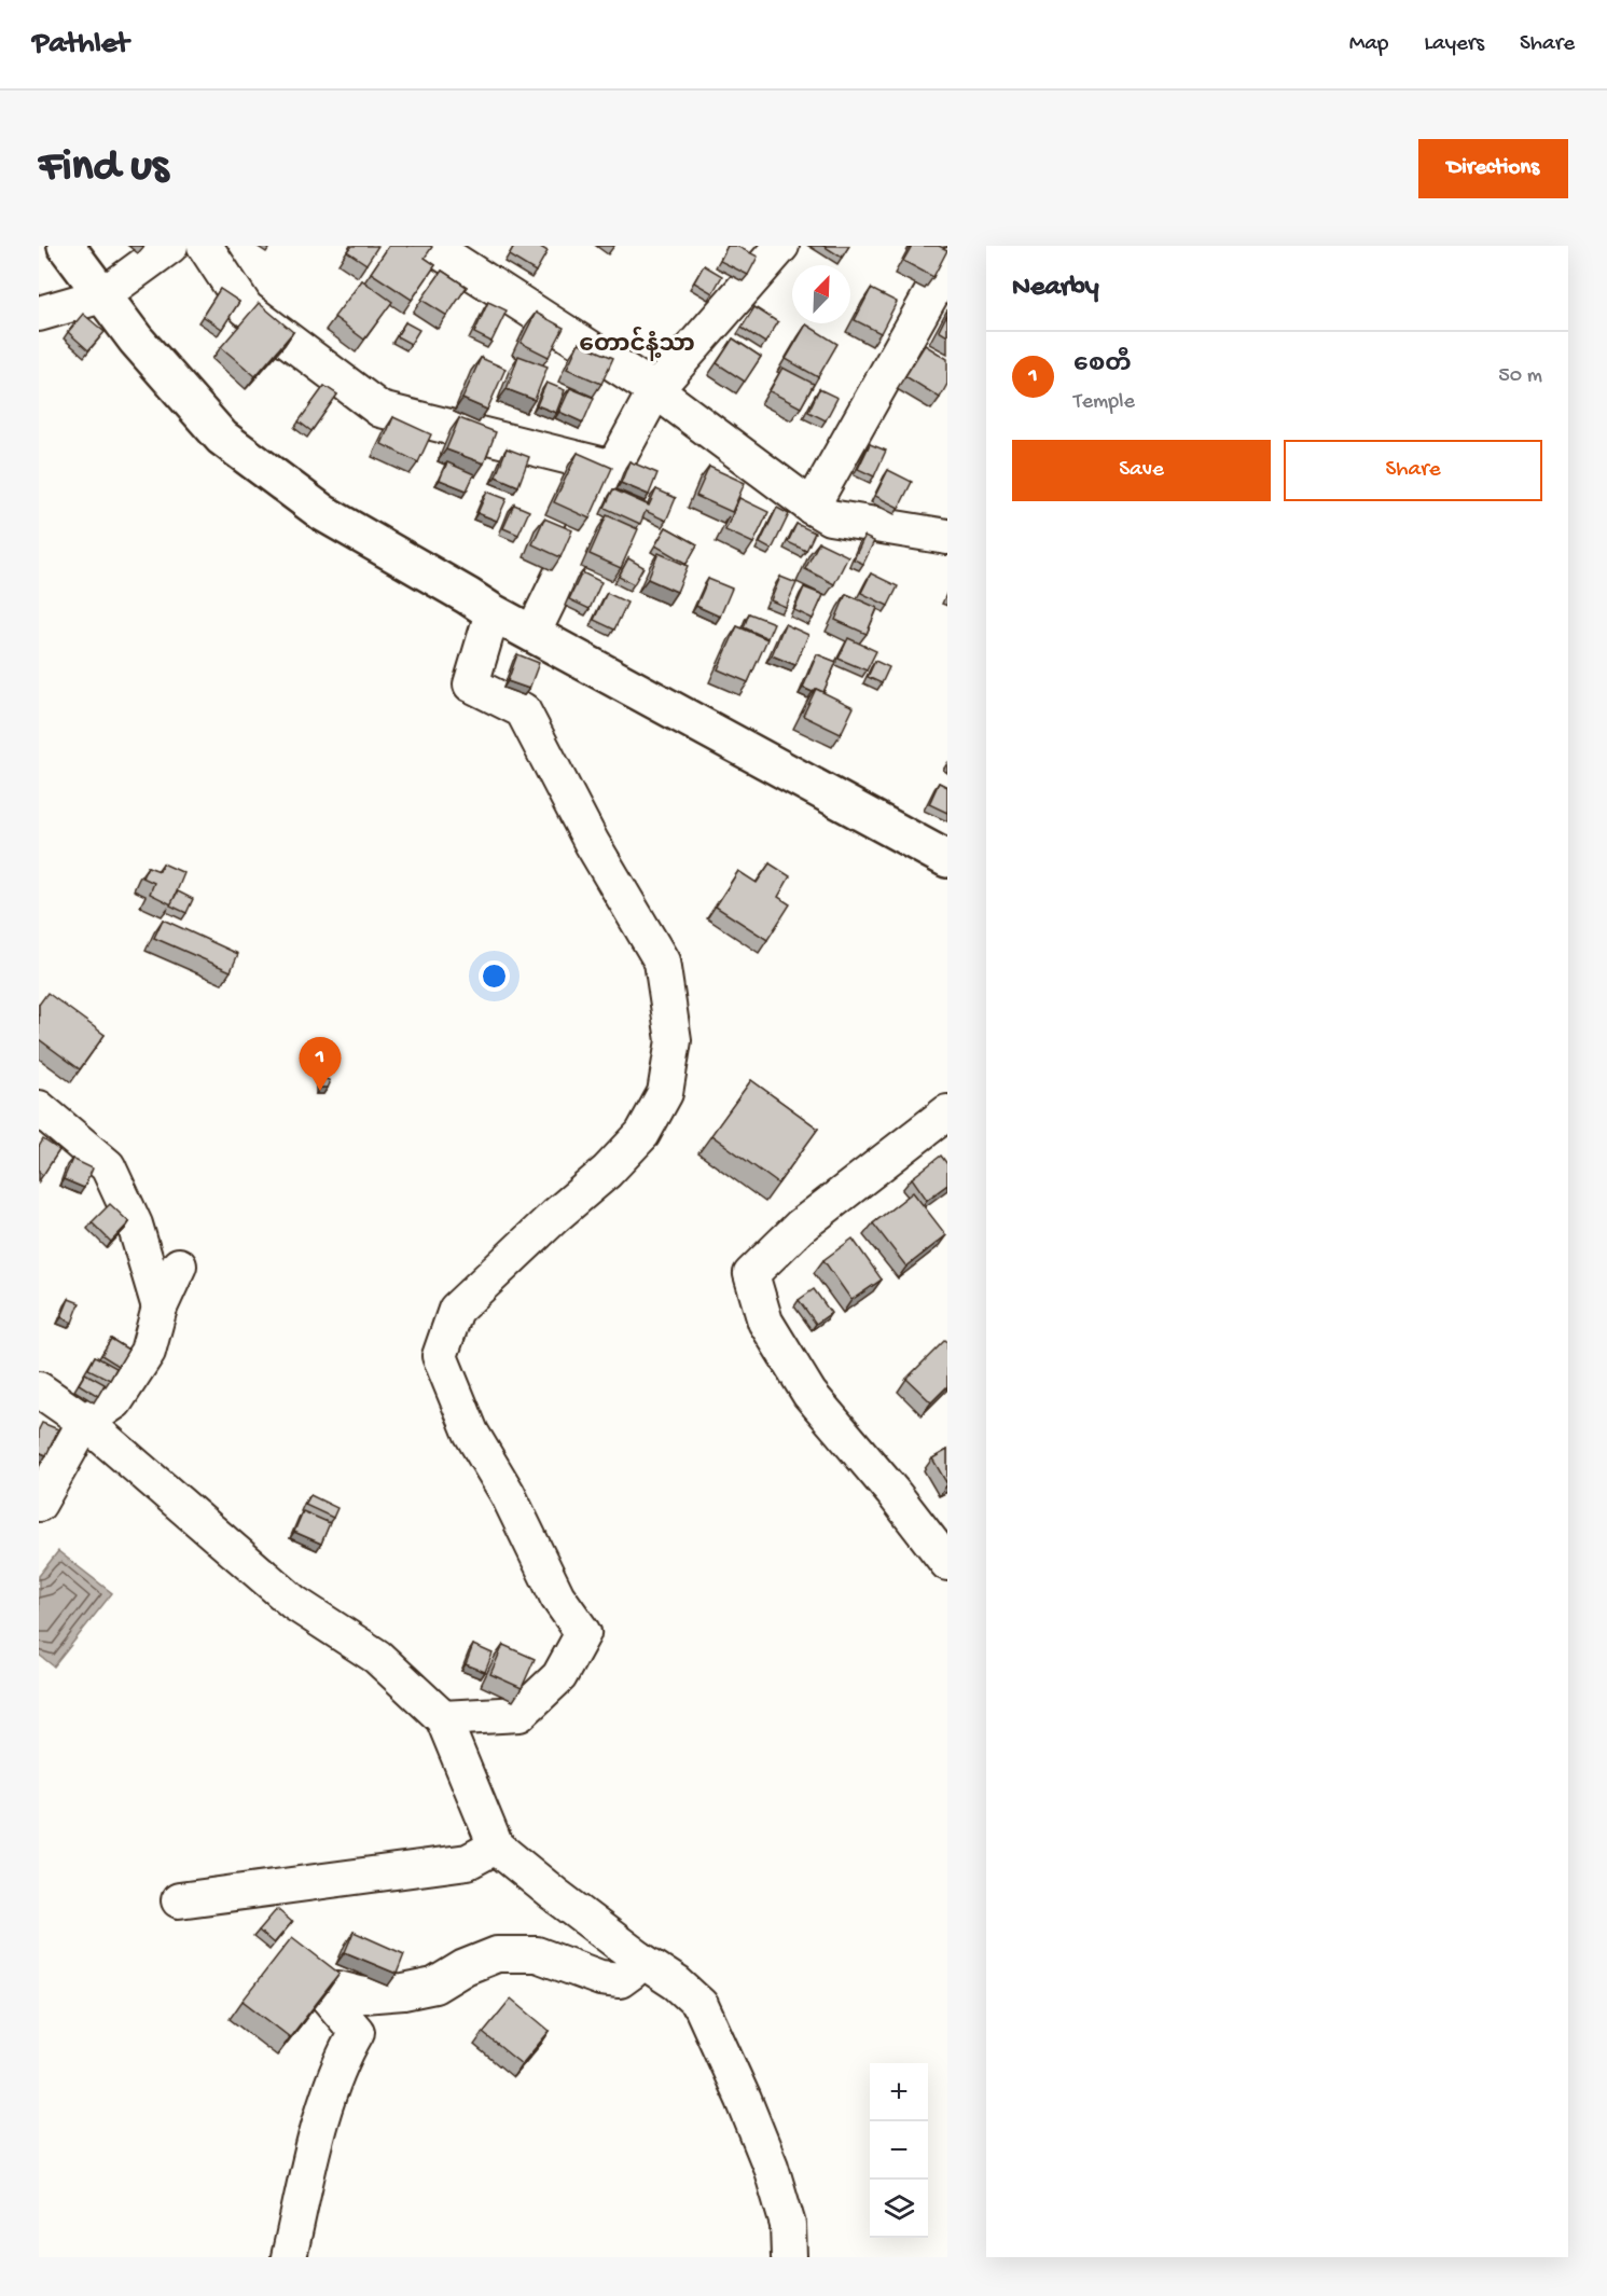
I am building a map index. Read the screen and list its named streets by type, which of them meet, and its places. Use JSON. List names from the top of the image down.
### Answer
{
  "districts": ["တောင်နံ့သာ"],
  "north": "top right",
  "page": {
    "header": "Pathlet",
    "nav": ["Map", "Layers", "Share"],
    "buttons": [
      "Directions",
      ["Save", "Share"]
    ],
    "title": "Find us",
    "heading": "Nearby",
    "list": [
      {
        "mark": "1",
        "name": "စေတီ",
        "note": "Temple",
        "value": "50 m"
      }
    ],
    "pins": "1",
    "map_buttons": ["+", "−"]
  }
}
